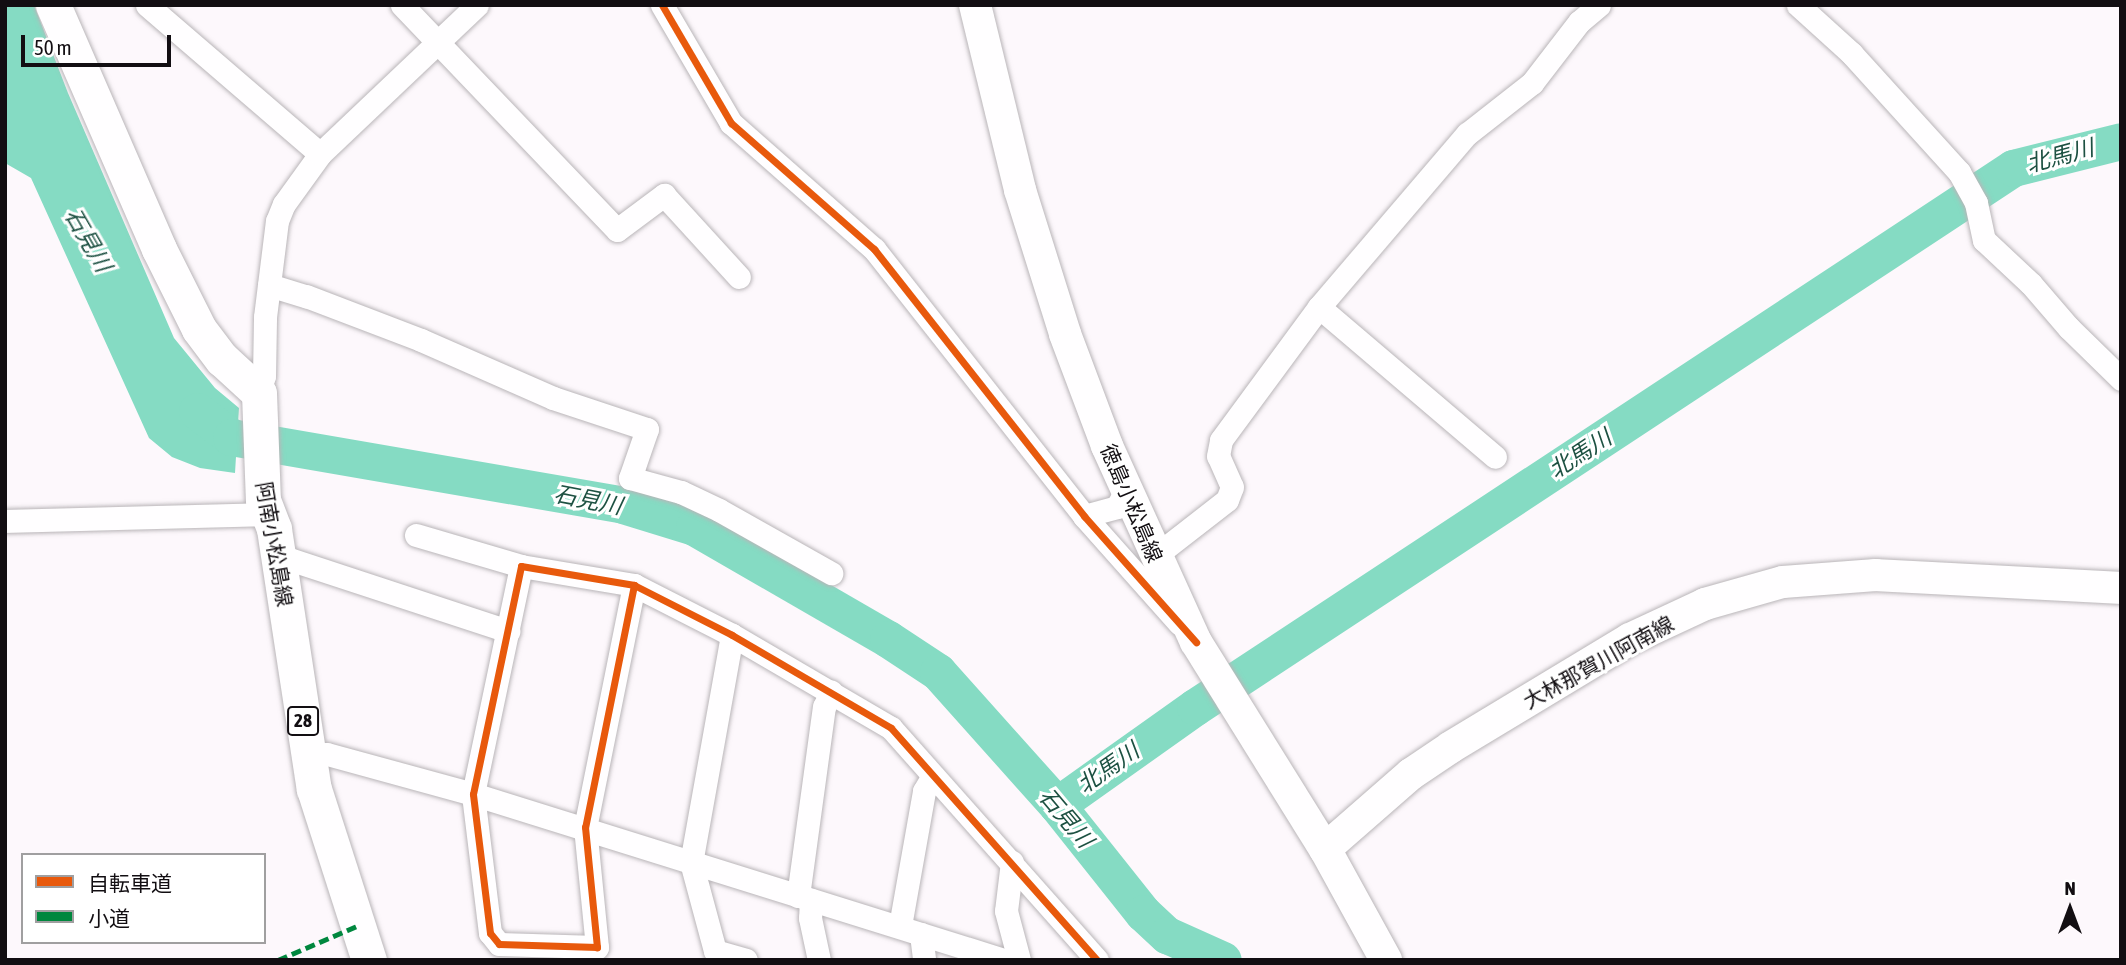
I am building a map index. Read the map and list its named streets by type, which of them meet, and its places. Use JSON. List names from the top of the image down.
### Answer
{
  "streets": {
    "main road": [
      "徳島小松島線",
      "阿南小松島線",
      "大林那賀川阿南線",
      "28"
    ]
  },
  "crossings": [
    ["徳島小松島線", "大林那賀川阿南線"]
  ],
  "water": ["北馬川", "石見川"],
  "legend": ["自転車道", "小道"],
  "scale_bar": "50 m",
  "north": "top"
}
